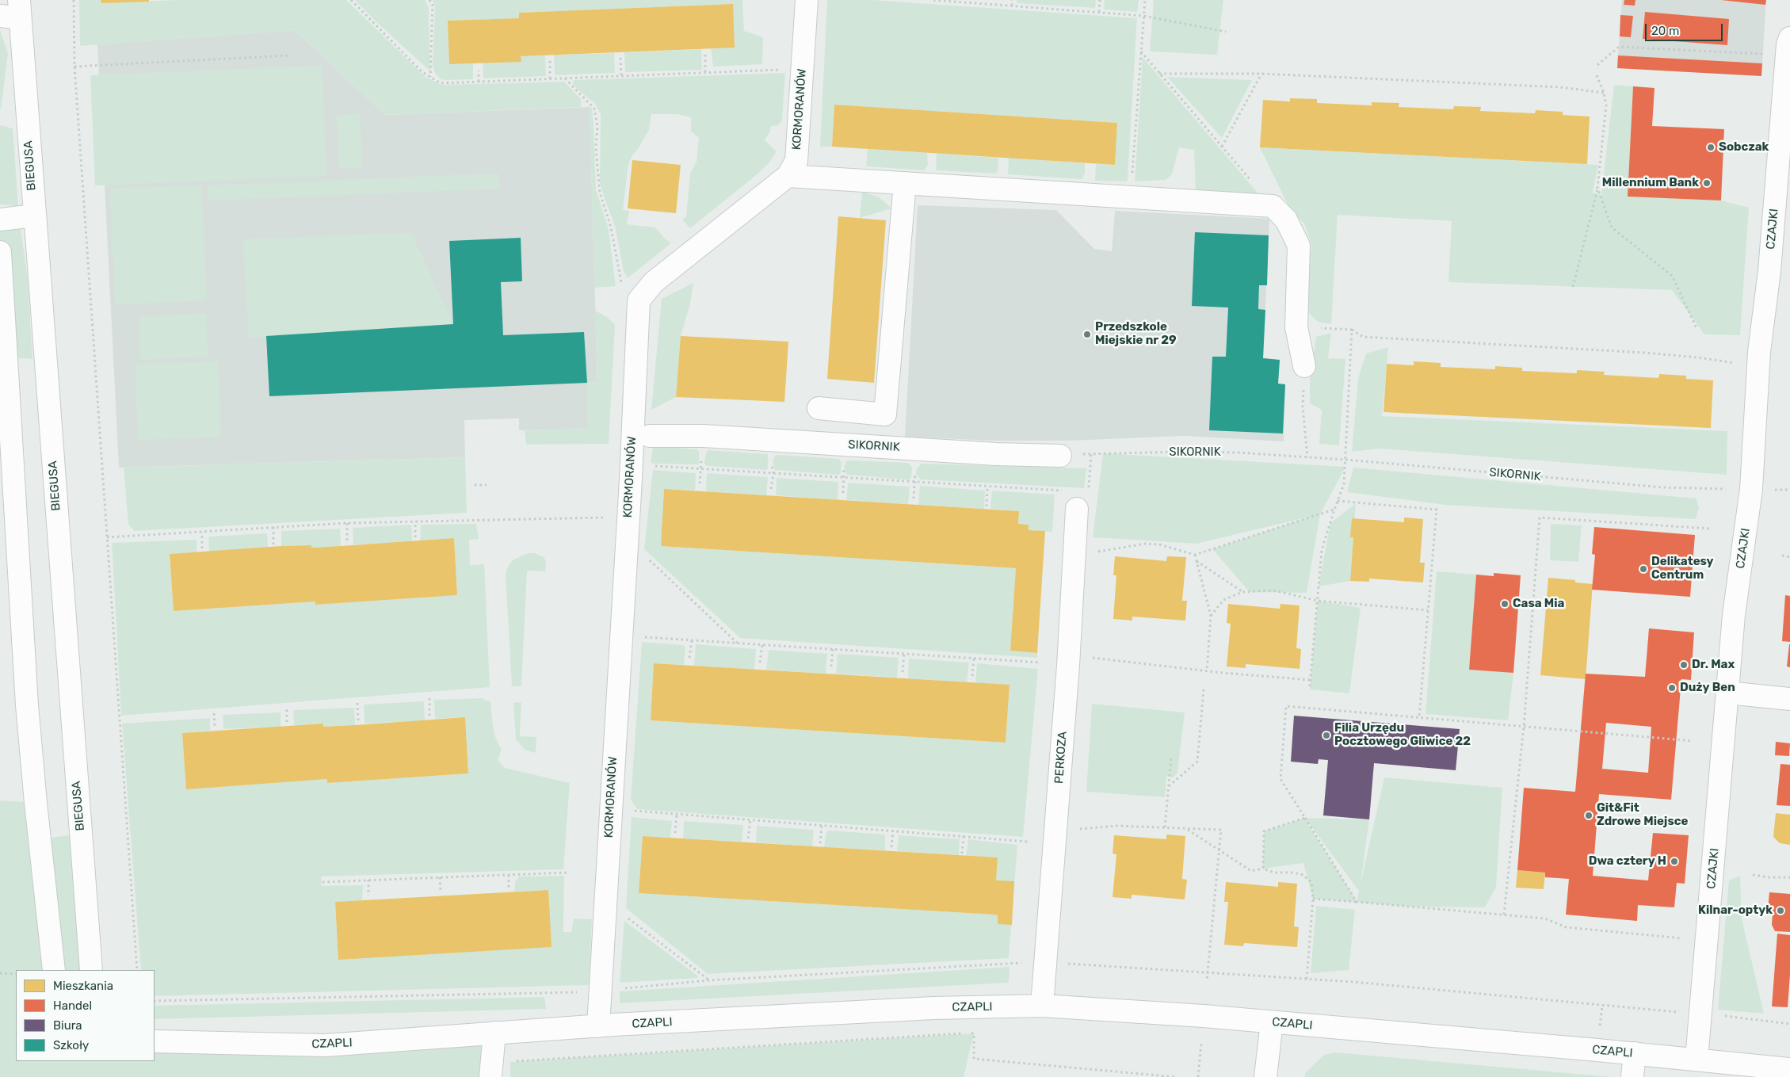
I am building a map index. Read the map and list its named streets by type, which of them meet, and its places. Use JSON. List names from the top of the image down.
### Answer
{
  "streets": {
    "street": [
      "KORMORANÓW",
      "BIEGUSA",
      "CZAJKI",
      "SIKORNIK",
      "PERKOZA",
      "CZAPLI"
    ]
  },
  "crossings": [
    ["KORMORANÓW", "CZAPLI"],
    ["CZAJKI", "CZAPLI"],
    ["PERKOZA", "CZAPLI"]
  ],
  "places": [
    "Sobczak",
    "Millennium Bank",
    "Przedszkole Miejskie nr 29",
    "Delikatesy Centrum",
    "Casa Mia",
    "Dr. Max",
    "Duży Ben",
    "Filia Urzędu Pocztowego Gliwice 22",
    "Git&Fit Zdrowe Miejsce",
    "Dwa cztery H",
    "Kilnar-optyk"
  ],
  "legend": [
    "Mieszkania",
    "Handel",
    "Biura",
    "Szkoły"
  ],
  "scale_bar": "20 m"
}
